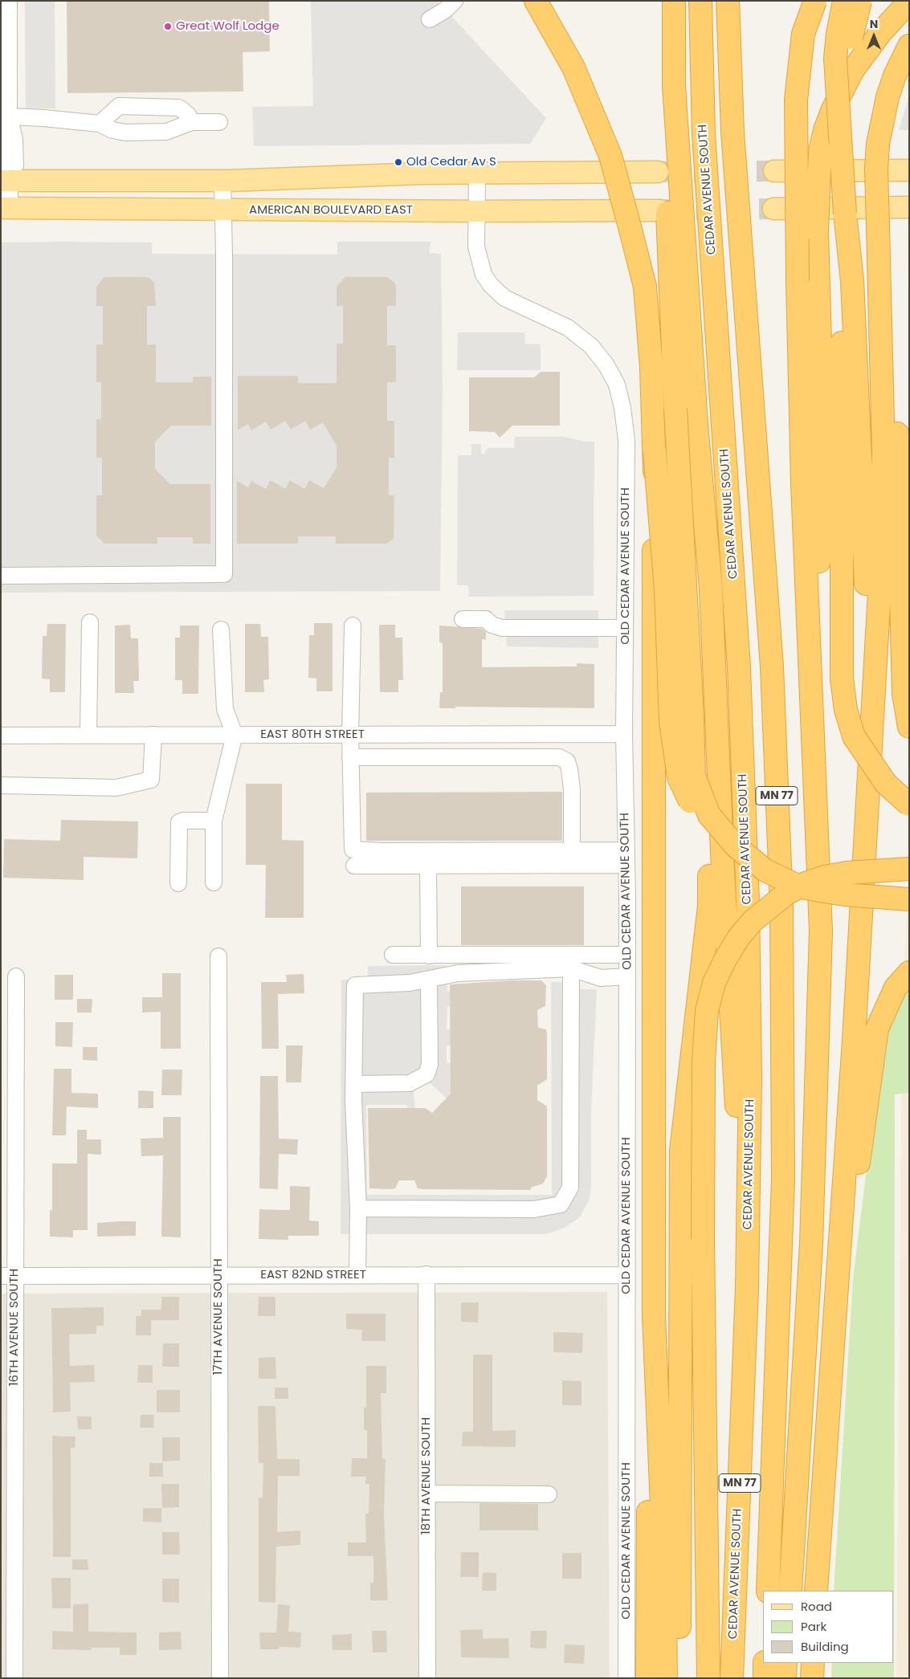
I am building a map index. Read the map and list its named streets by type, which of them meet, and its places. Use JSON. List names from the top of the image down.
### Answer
{
  "streets": {
    "highway": ["CEDAR AVENUE SOUTH", "MN 77"],
    "main road": ["AMERICAN BOULEVARD EAST"],
    "street": [
      "OLD CEDAR AVENUE SOUTH",
      "EAST 80TH STREET",
      "EAST 82ND STREET",
      "17TH AVENUE SOUTH",
      "16TH AVENUE SOUTH",
      "18TH AVENUE SOUTH"
    ]
  },
  "crossings": [
    ["AMERICAN BOULEVARD EAST", "OLD CEDAR AVENUE SOUTH"],
    ["OLD CEDAR AVENUE SOUTH", "EAST 80TH STREET"],
    ["OLD CEDAR AVENUE SOUTH", "EAST 82ND STREET"],
    ["EAST 82ND STREET", "17TH AVENUE SOUTH"],
    ["EAST 82ND STREET", "16TH AVENUE SOUTH"],
    ["EAST 82ND STREET", "18TH AVENUE SOUTH"]
  ],
  "places": ["Great Wolf Lodge", "Old Cedar Av S"],
  "legend": ["Road", "Park", "Building"],
  "north": "top"
}
